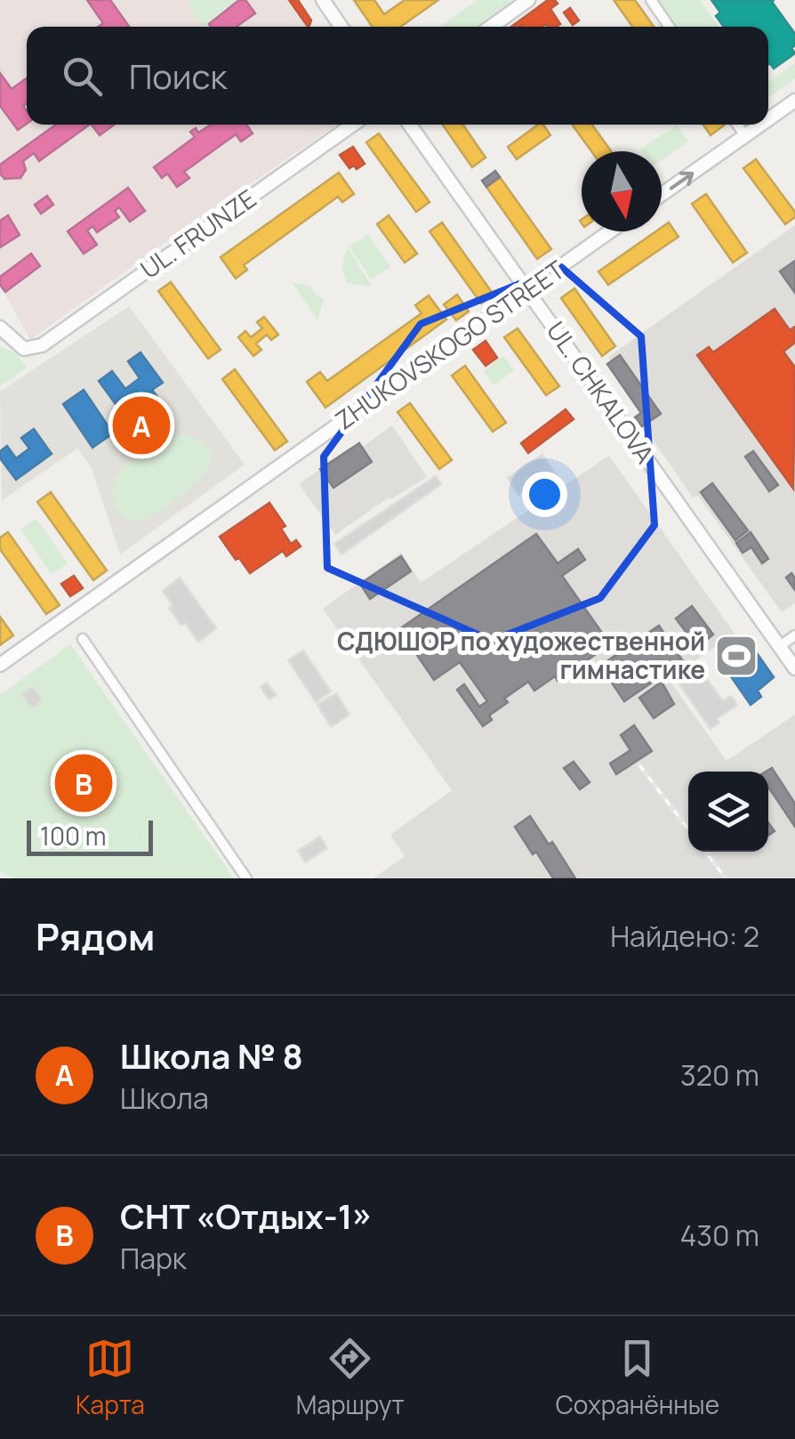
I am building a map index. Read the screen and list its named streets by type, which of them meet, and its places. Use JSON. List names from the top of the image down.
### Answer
{
  "streets": {
    "street": ["UL. FRUNZE", "ZHUKOVSKOGO STREET", "UL. CHKALOVA"]
  },
  "crossings": [
    ["ZHUKOVSKOGO STREET", "UL. CHKALOVA"]
  ],
  "places": {
    "sports": ["СДЮШОР по художественной гимнастике"]
  },
  "scale_bar": "100 m",
  "north": "bottom",
  "page": {
    "search": "Поиск",
    "pins": ["A", "B"],
    "scale": "100 m",
    "heading": ["Рядом", "Найдено: 2"],
    "list": [
      {
        "mark": "A",
        "name": "Школа № 8",
        "note": "Школа",
        "value": "320 m"
      },
      {
        "mark": "B",
        "name": "СНТ «Отдых-1»",
        "note": "Парк",
        "value": "430 m"
      }
    ],
    "nav": ["Карта", "Маршрут", "Сохранённые"]
  }
}
